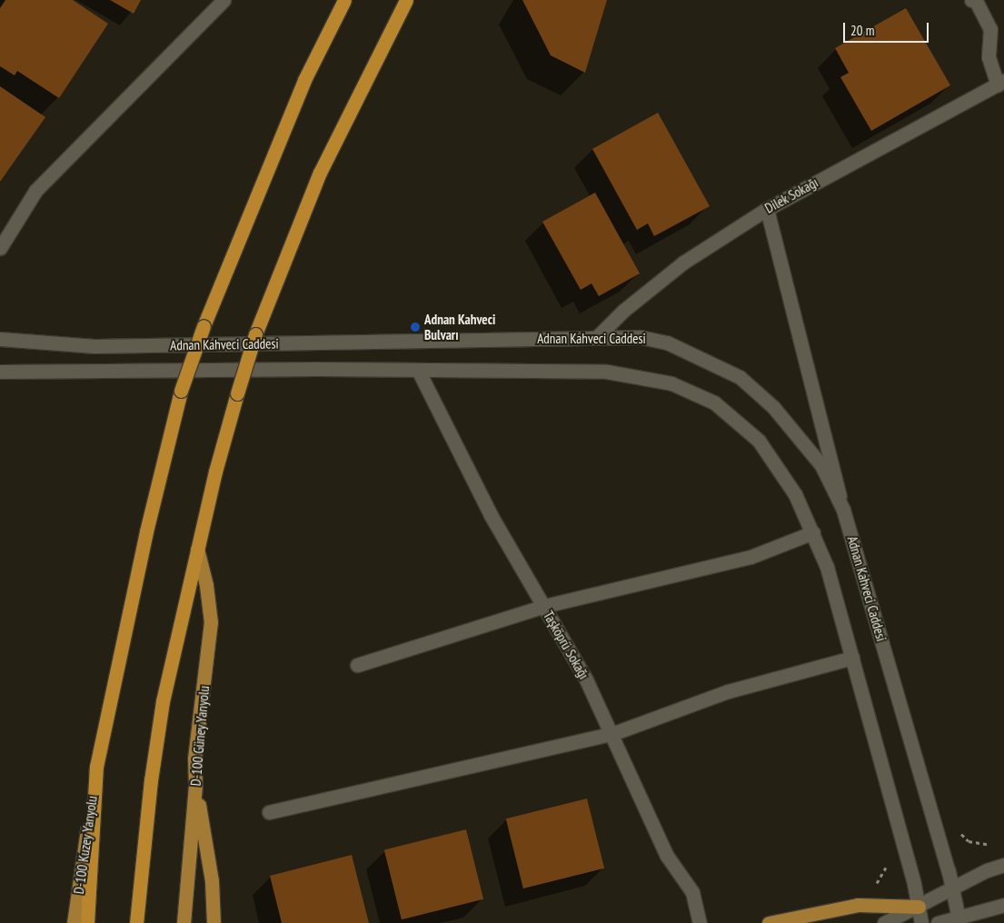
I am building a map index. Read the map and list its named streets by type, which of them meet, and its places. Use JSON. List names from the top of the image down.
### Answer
{
  "streets": {
    "main road": [
      "Dilek Sokağı",
      "Adnan Kahveci Caddesi",
      "Taşköprü Sokağı",
      "D-100 Güney Yanyolu",
      "D-100 Kuzey Yanyolu"
    ]
  },
  "crossings": [
    ["Dilek Sokağı", "Adnan Kahveci Caddesi"],
    ["Adnan Kahveci Caddesi", "Taşköprü Sokağı"]
  ],
  "places": ["Adnan Kahveci Bulvarı"],
  "scale_bar": "20 m"
}
